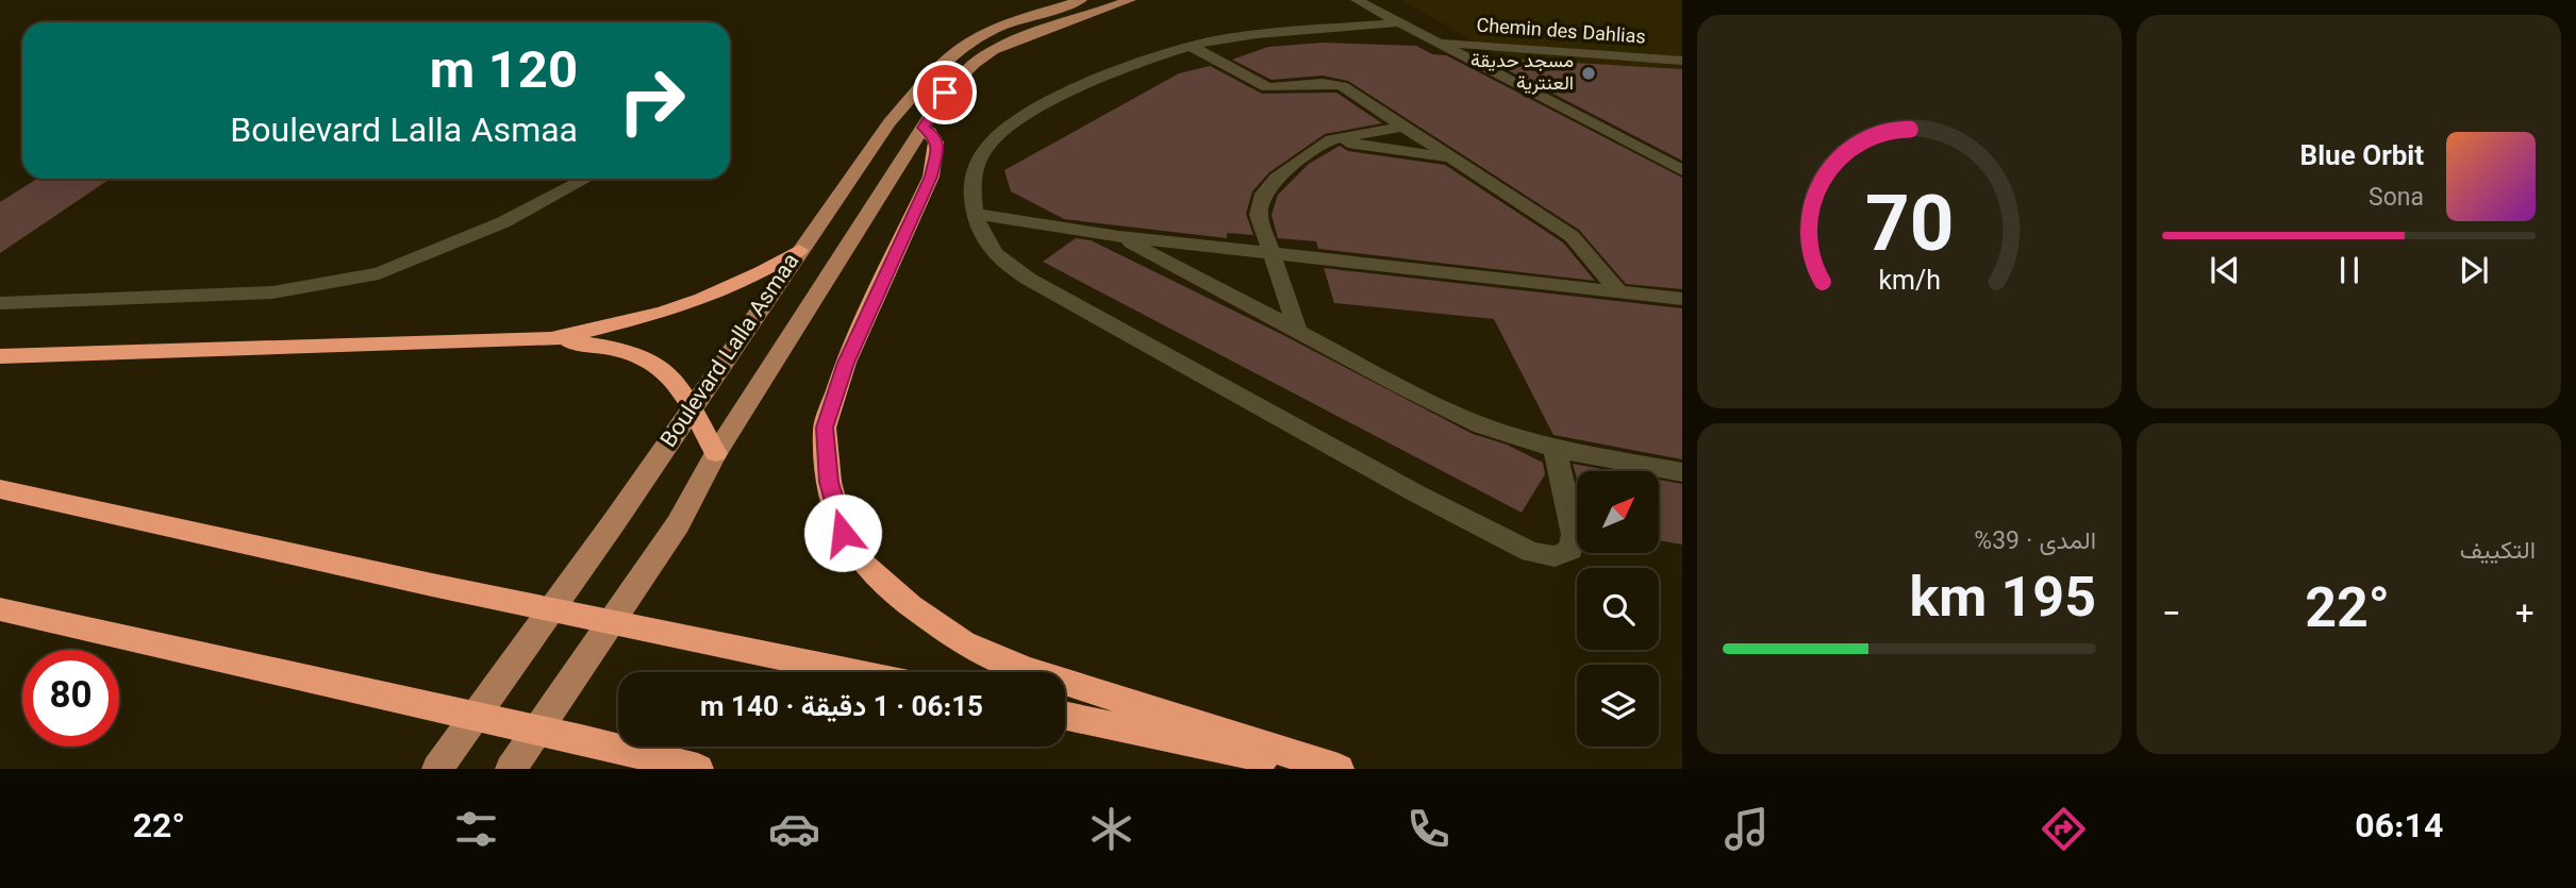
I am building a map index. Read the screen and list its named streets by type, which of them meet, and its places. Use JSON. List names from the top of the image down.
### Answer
{
  "streets": {
    "main road": ["Boulevard Lalla Asmaa"],
    "street": ["Chemin des Dahlias"]
  },
  "places": ["مسجد حديقة العنترية"],
  "north": "top right",
  "page": {
    "turn": ["120 m", "Boulevard Lalla Asmaa"],
    "song": ["Blue Orbit", "Sona"],
    "tile": [
      "التكييف",
      ["المدى · 39%", "195 km"]
    ],
    "heat": ["−", "22°", "+"],
    "limit": "80",
    "trip": "06:15 · 1 دقيقة · 140 m",
    "tabs": ["06:14", "22°"],
    "gauge": ["70", "km/h"]
  }
}
